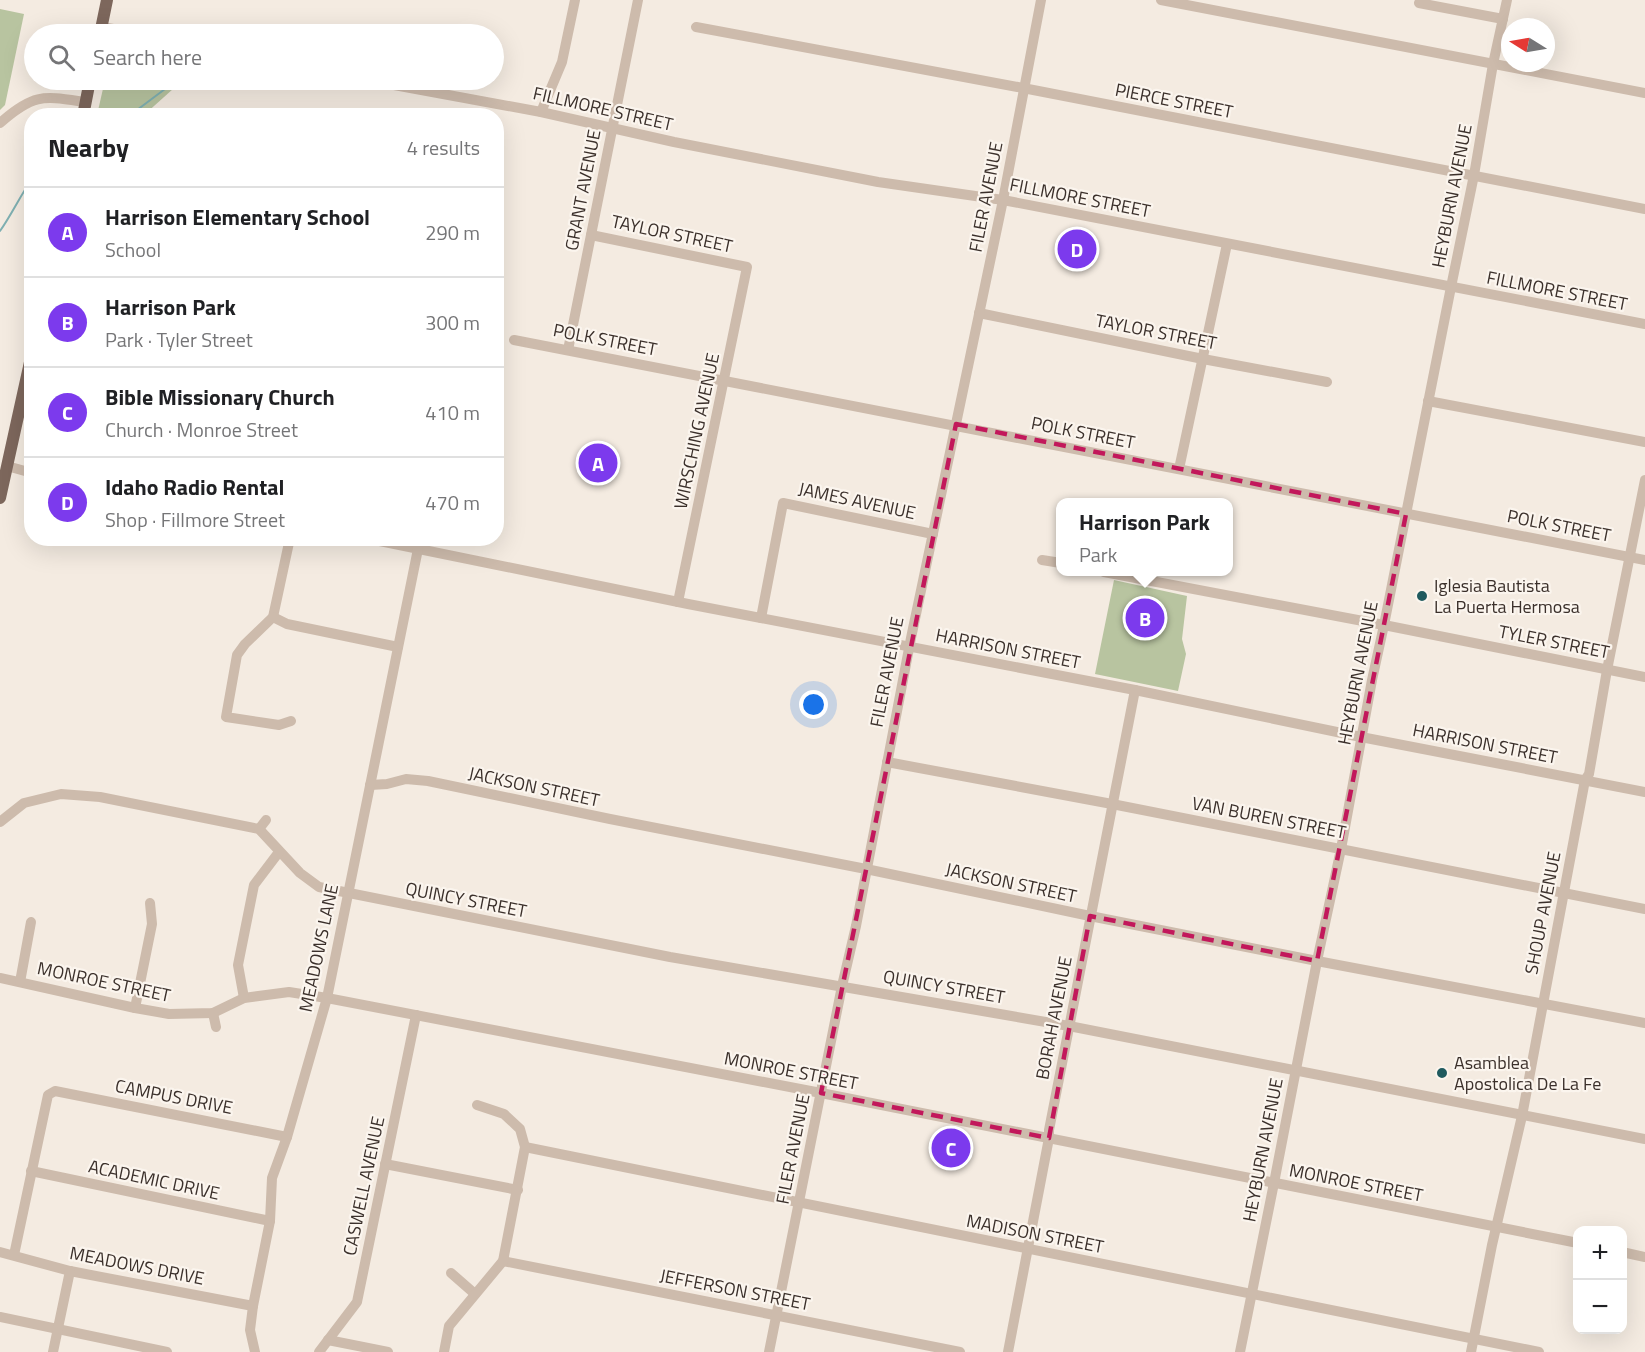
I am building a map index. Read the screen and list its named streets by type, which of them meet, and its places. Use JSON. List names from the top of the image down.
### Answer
{
  "streets": {
    "street": [
      "PIERCE STREET",
      "FILLMORE STREET",
      "GRANT AVENUE",
      "HEYBURN AVENUE",
      "FILER AVENUE",
      "TAYLOR STREET",
      "POLK STREET",
      "WIRSCHING AVENUE",
      "JAMES AVENUE",
      "TYLER STREET",
      "HARRISON STREET",
      "JACKSON STREET",
      "VAN BUREN STREET",
      "QUINCY STREET",
      "SHOUP AVENUE",
      "MEADOWS LANE",
      "MONROE STREET",
      "BORAH AVENUE",
      "CAMPUS DRIVE",
      "ACADEMIC DRIVE",
      "CASWELL AVENUE",
      "MADISON STREET",
      "MEADOWS DRIVE",
      "JEFFERSON STREET"
    ]
  },
  "crossings": [
    ["PIERCE STREET", "HEYBURN AVENUE"],
    ["PIERCE STREET", "FILER AVENUE"],
    ["FILLMORE STREET", "GRANT AVENUE"],
    ["FILLMORE STREET", "HEYBURN AVENUE"],
    ["FILLMORE STREET", "FILER AVENUE"],
    ["GRANT AVENUE", "TAYLOR STREET"],
    ["GRANT AVENUE", "POLK STREET"],
    ["HEYBURN AVENUE", "POLK STREET"],
    ["HEYBURN AVENUE", "TYLER STREET"],
    ["HEYBURN AVENUE", "HARRISON STREET"],
    ["HEYBURN AVENUE", "JACKSON STREET"],
    ["HEYBURN AVENUE", "VAN BUREN STREET"],
    ["HEYBURN AVENUE", "QUINCY STREET"],
    ["HEYBURN AVENUE", "MONROE STREET"],
    ["HEYBURN AVENUE", "MADISON STREET"],
    ["FILER AVENUE", "TAYLOR STREET"],
    ["FILER AVENUE", "POLK STREET"],
    ["FILER AVENUE", "JAMES AVENUE"],
    ["FILER AVENUE", "HARRISON STREET"],
    ["FILER AVENUE", "JACKSON STREET"],
    ["FILER AVENUE", "VAN BUREN STREET"],
    ["FILER AVENUE", "QUINCY STREET"],
    ["FILER AVENUE", "MONROE STREET"],
    ["FILER AVENUE", "MADISON STREET"],
    ["FILER AVENUE", "JEFFERSON STREET"],
    ["TAYLOR STREET", "WIRSCHING AVENUE"],
    ["POLK STREET", "WIRSCHING AVENUE"],
    ["POLK STREET", "SHOUP AVENUE"],
    ["WIRSCHING AVENUE", "HARRISON STREET"],
    ["JAMES AVENUE", "HARRISON STREET"],
    ["TYLER STREET", "SHOUP AVENUE"],
    ["HARRISON STREET", "SHOUP AVENUE"],
    ["HARRISON STREET", "MEADOWS LANE"],
    ["HARRISON STREET", "BORAH AVENUE"],
    ["JACKSON STREET", "SHOUP AVENUE"],
    ["JACKSON STREET", "MEADOWS LANE"],
    ["JACKSON STREET", "BORAH AVENUE"],
    ["VAN BUREN STREET", "SHOUP AVENUE"],
    ["VAN BUREN STREET", "BORAH AVENUE"],
    ["QUINCY STREET", "SHOUP AVENUE"],
    ["QUINCY STREET", "MEADOWS LANE"],
    ["QUINCY STREET", "BORAH AVENUE"],
    ["SHOUP AVENUE", "MONROE STREET"],
    ["SHOUP AVENUE", "MADISON STREET"],
    ["MEADOWS LANE", "MONROE STREET"],
    ["MEADOWS LANE", "CAMPUS DRIVE"],
    ["MEADOWS LANE", "ACADEMIC DRIVE"],
    ["MEADOWS LANE", "MEADOWS DRIVE"],
    ["MONROE STREET", "BORAH AVENUE"],
    ["MONROE STREET", "CASWELL AVENUE"],
    ["BORAH AVENUE", "MADISON STREET"],
    ["CAMPUS DRIVE", "ACADEMIC DRIVE"]
  ],
  "places": ["Iglesia Bautista La Puerta Hermosa", "Asamblea Apostolica De La Fe"],
  "north": "left",
  "page": {
    "search": "Search here",
    "heading": ["Nearby", "4 results"],
    "list": [
      {
        "mark": "A",
        "name": "Harrison Elementary School",
        "note": "School",
        "value": "290 m"
      },
      {
        "mark": "B",
        "name": "Harrison Park",
        "note": "Park · Tyler Street",
        "value": "300 m"
      },
      {
        "mark": "C",
        "name": "Bible Missionary Church",
        "note": "Church · Monroe Street",
        "value": "410 m"
      },
      {
        "mark": "D",
        "name": "Idaho Radio Rental",
        "note": "Shop · Fillmore Street",
        "value": "470 m"
      }
    ],
    "pins": [
      "D",
      "A",
      "B",
      "C"
    ],
    "popup": ["Harrison Park", "Park"],
    "map_buttons": ["+", "−"]
  }
}
